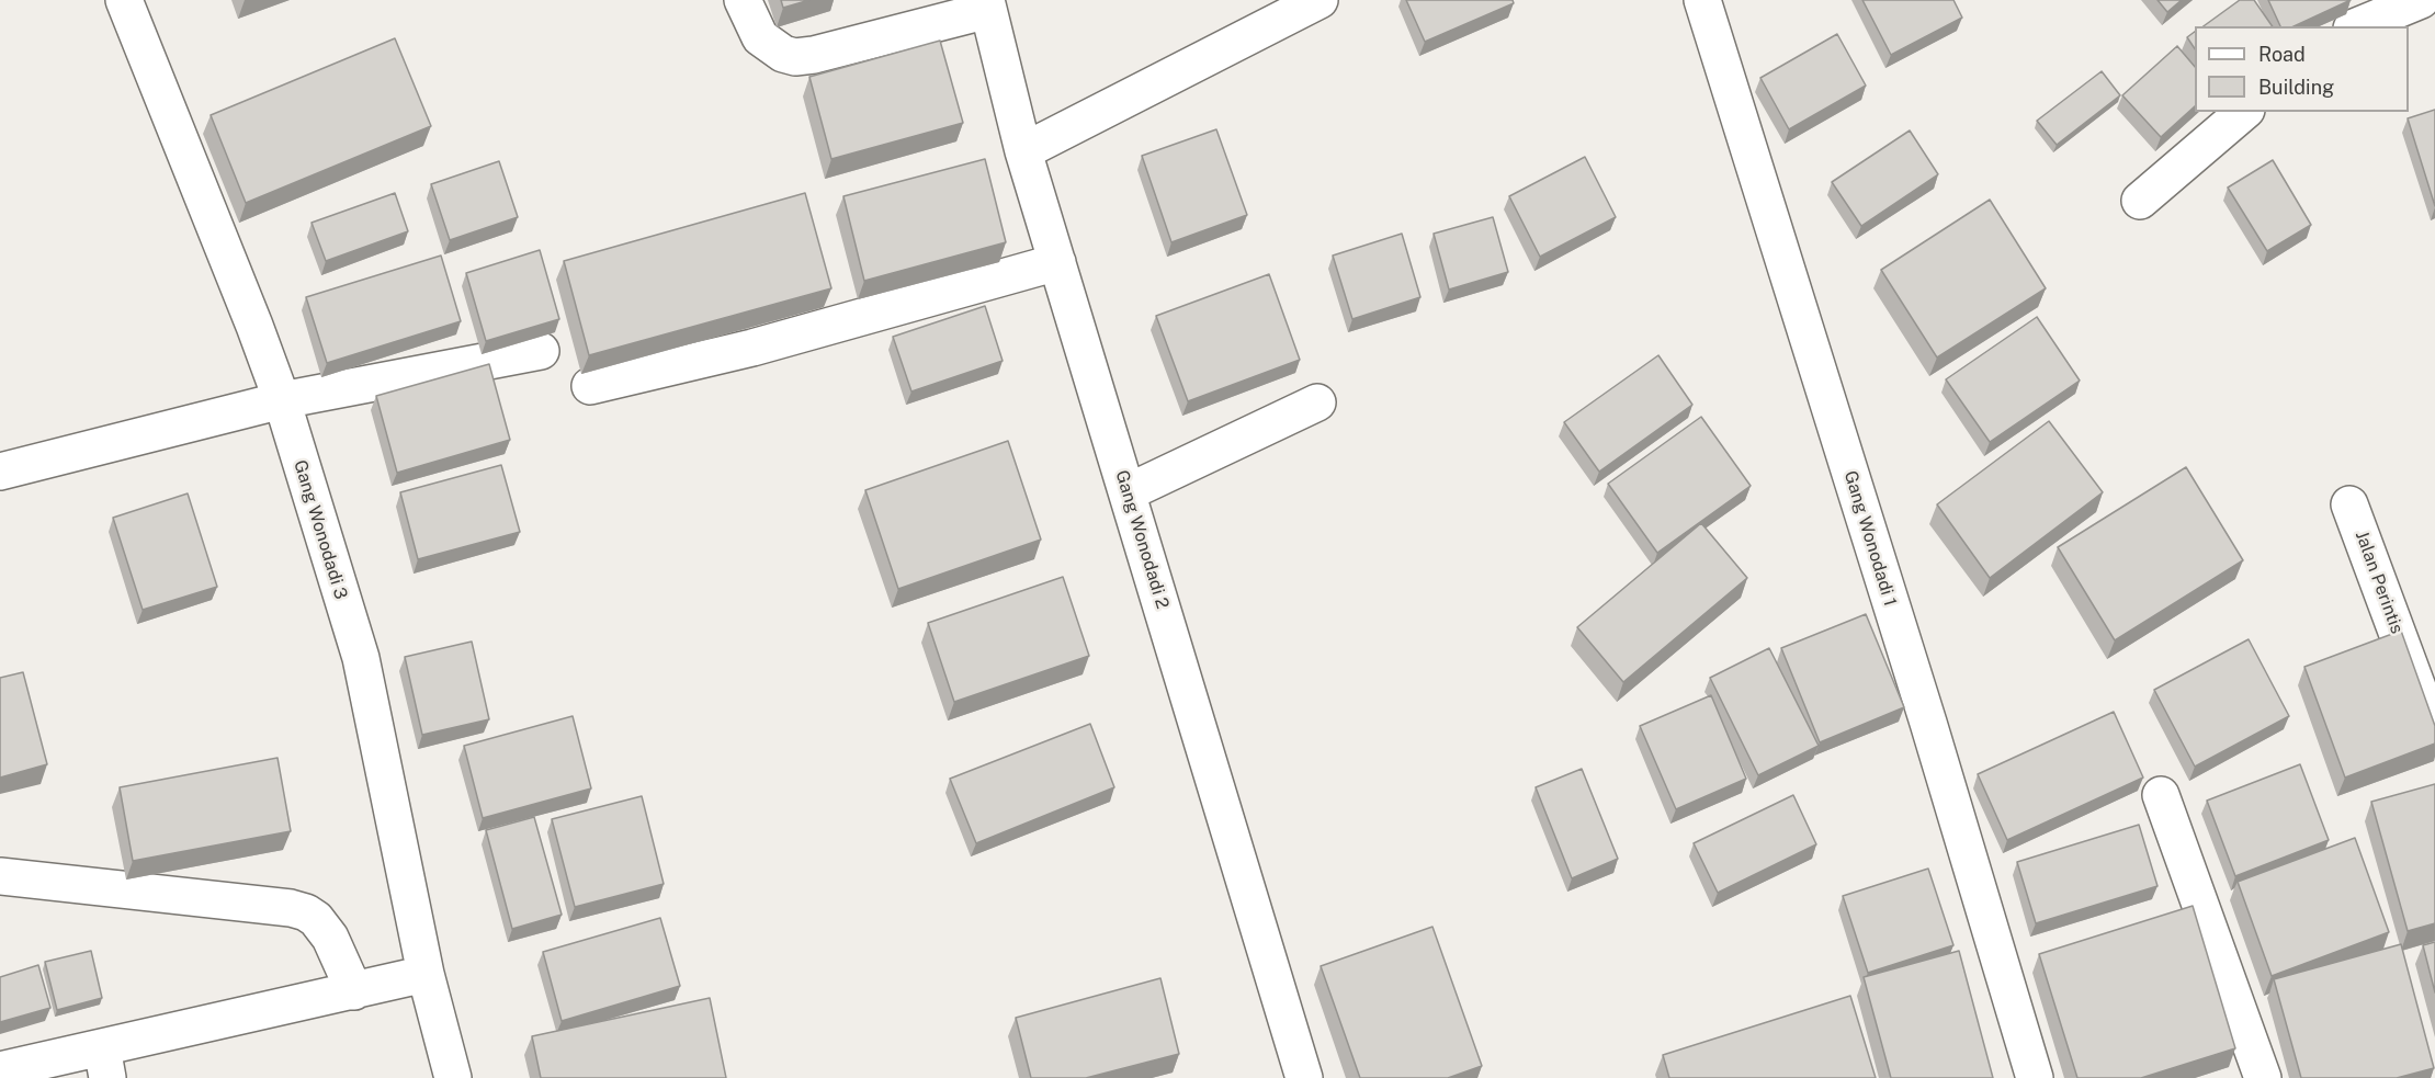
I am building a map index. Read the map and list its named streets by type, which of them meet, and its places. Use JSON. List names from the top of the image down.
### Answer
{
  "streets": {
    "street": [
      "Gang Wonodadi 3",
      "Gang Wonodadi 1",
      "Gang Wonodadi 2",
      "Jalan Perintis"
    ]
  },
  "legend": ["Road", "Building"]
}
